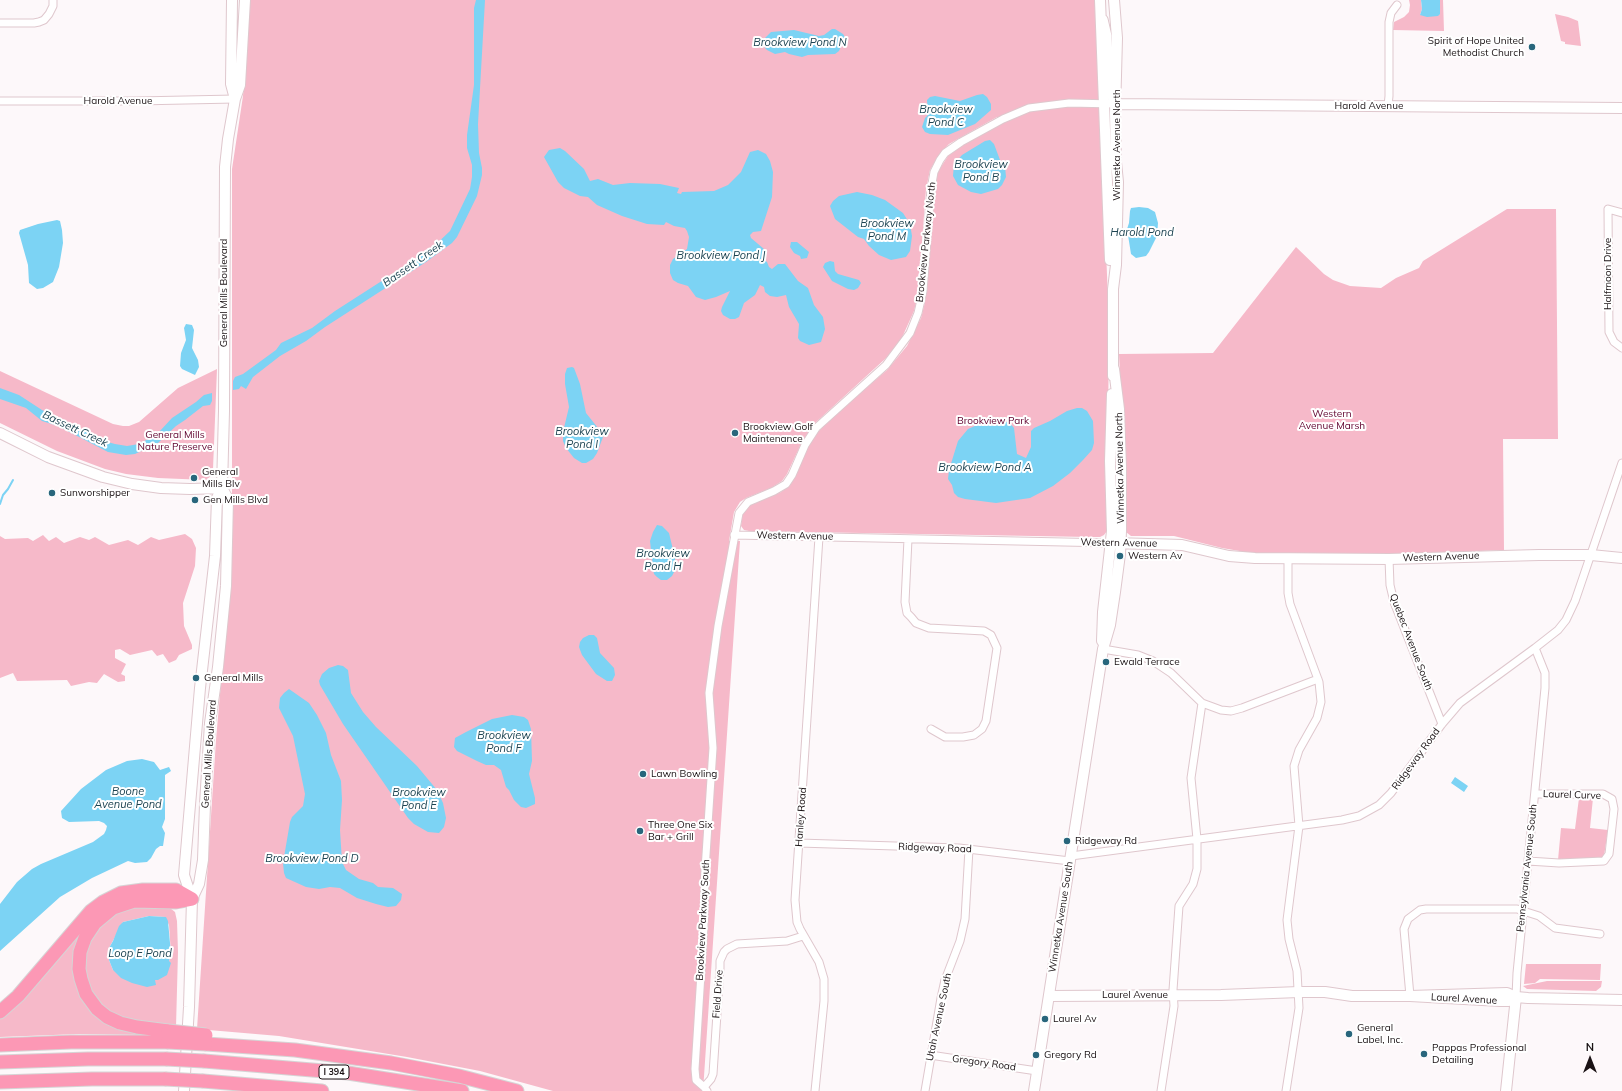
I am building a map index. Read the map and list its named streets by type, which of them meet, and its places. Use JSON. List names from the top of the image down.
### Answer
{
  "streets": {
    "highway": ["I 394"],
    "street": [
      "Harold Avenue",
      "Winnetka Avenue North",
      "Brookview Parkway North",
      "Halfmoon Drive",
      "General Mills Boulevard",
      "Western Avenue",
      "Quebec Avenue South",
      "Ridgeway Road",
      "Laurel Curve",
      "Hanley Road",
      "Pennsylvania Avenue South",
      "Winnetka Avenue South",
      "Brookview Parkway South",
      "Field Drive",
      "Laurel Avenue",
      "Utah Avenue South",
      "Gregory Road"
    ]
  },
  "crossings": [
    ["Harold Avenue", "Winnetka Avenue North"],
    ["Harold Avenue", "Brookview Parkway North"],
    ["Harold Avenue", "General Mills Boulevard"],
    ["Winnetka Avenue North", "Brookview Parkway North"],
    ["Winnetka Avenue North", "Western Avenue"],
    ["Winnetka Avenue North", "Winnetka Avenue South"],
    ["Brookview Parkway North", "Western Avenue"],
    ["Brookview Parkway North", "Brookview Parkway South"],
    ["Western Avenue", "Quebec Avenue South"],
    ["Western Avenue", "Ridgeway Road"],
    ["Western Avenue", "Hanley Road"],
    ["Western Avenue", "Winnetka Avenue South"],
    ["Western Avenue", "Brookview Parkway South"],
    ["Quebec Avenue South", "Ridgeway Road"],
    ["Ridgeway Road", "Hanley Road"],
    ["Ridgeway Road", "Pennsylvania Avenue South"],
    ["Ridgeway Road", "Winnetka Avenue South"],
    ["Ridgeway Road", "Utah Avenue South"],
    ["Laurel Curve", "Pennsylvania Avenue South"],
    ["Hanley Road", "Field Drive"],
    ["Pennsylvania Avenue South", "Laurel Avenue"],
    ["Winnetka Avenue South", "Laurel Avenue"],
    ["Winnetka Avenue South", "Gregory Road"],
    ["Brookview Parkway South", "Field Drive"],
    ["Utah Avenue South", "Gregory Road"]
  ],
  "water": [
    "Brookview Pond N",
    "Brookview Pond C",
    "Brookview Pond B",
    "Brookview Pond M",
    "Harold Pond",
    "Brookview Pond J",
    "Bassett Creek",
    "Brookview Pond I",
    "Brookview Pond A",
    "Brookview Pond H",
    "Brookview Pond F",
    "Boone Avenue Pond",
    "Brookview Pond E",
    "Brookview Pond D",
    "Loop E Pond"
  ],
  "parks": ["Western Avenue Marsh", "Brookview Park", "General Mills Nature Preserve"],
  "places": [
    "Spirit of Hope United Methodist Church",
    "Brookview Golf Maintenance",
    "General Mills Blv",
    "Sunworshipper",
    "Gen Mills Blvd",
    "Western Av",
    "Ewald Terrace",
    "General Mills",
    "Lawn Bowling",
    "Three One Six Bar + Grill",
    "Ridgeway Rd",
    "Laurel Av",
    "General Label, Inc.",
    "Pappas Professional Detailing",
    "Gregory Rd"
  ],
  "north": "top"
}
